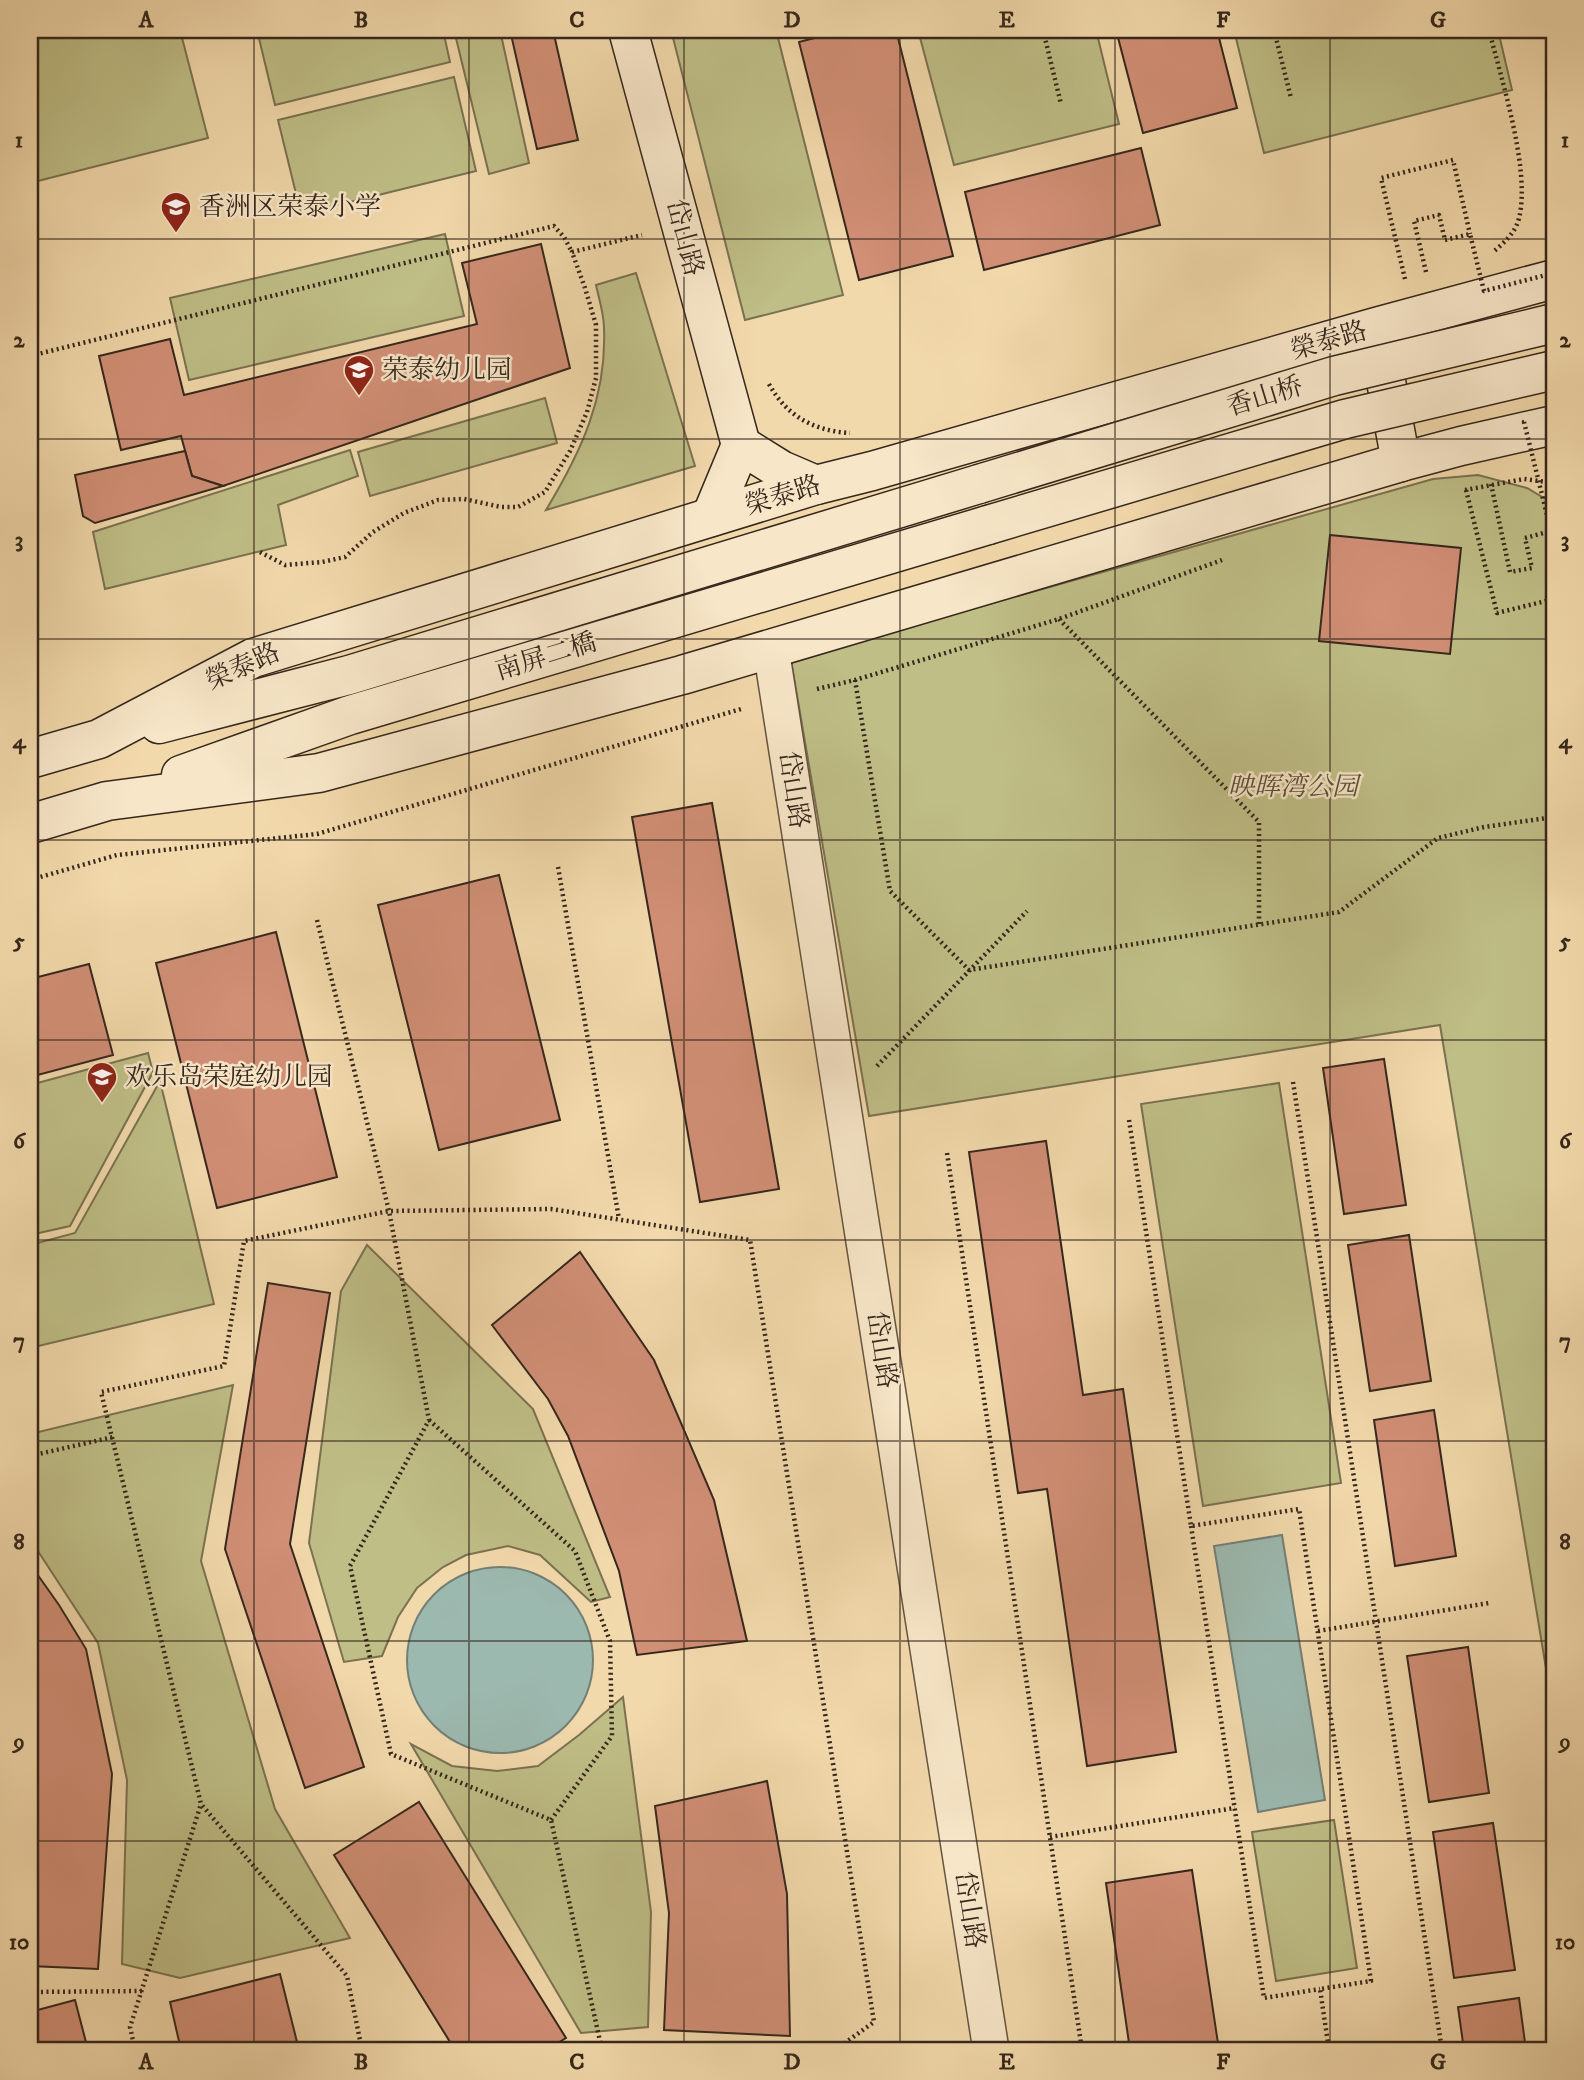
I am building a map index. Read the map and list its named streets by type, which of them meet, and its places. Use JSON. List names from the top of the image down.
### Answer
{
  "streets": {
    "main road": [
      "岱山路",
      "榮泰路",
      "香山桥",
      "南屏二橋"
    ]
  },
  "crossings": [
    ["榮泰路", "南屏二橋"],
    ["香山桥", "南屏二橋"]
  ],
  "parks": ["映晖湾公园"],
  "places": {
    "school or university": ["香洲区荣泰小学", "荣泰幼儿园", "欢乐岛荣庭幼儿园"]
  },
  "grid": {
    "columns": [
      "A",
      "B",
      "C",
      "D",
      "E",
      "F",
      "G"
    ],
    "rows": [
      "1",
      "2",
      "3",
      "4",
      "5",
      "6",
      "7",
      "8",
      "9",
      "10"
    ]
  }
}
